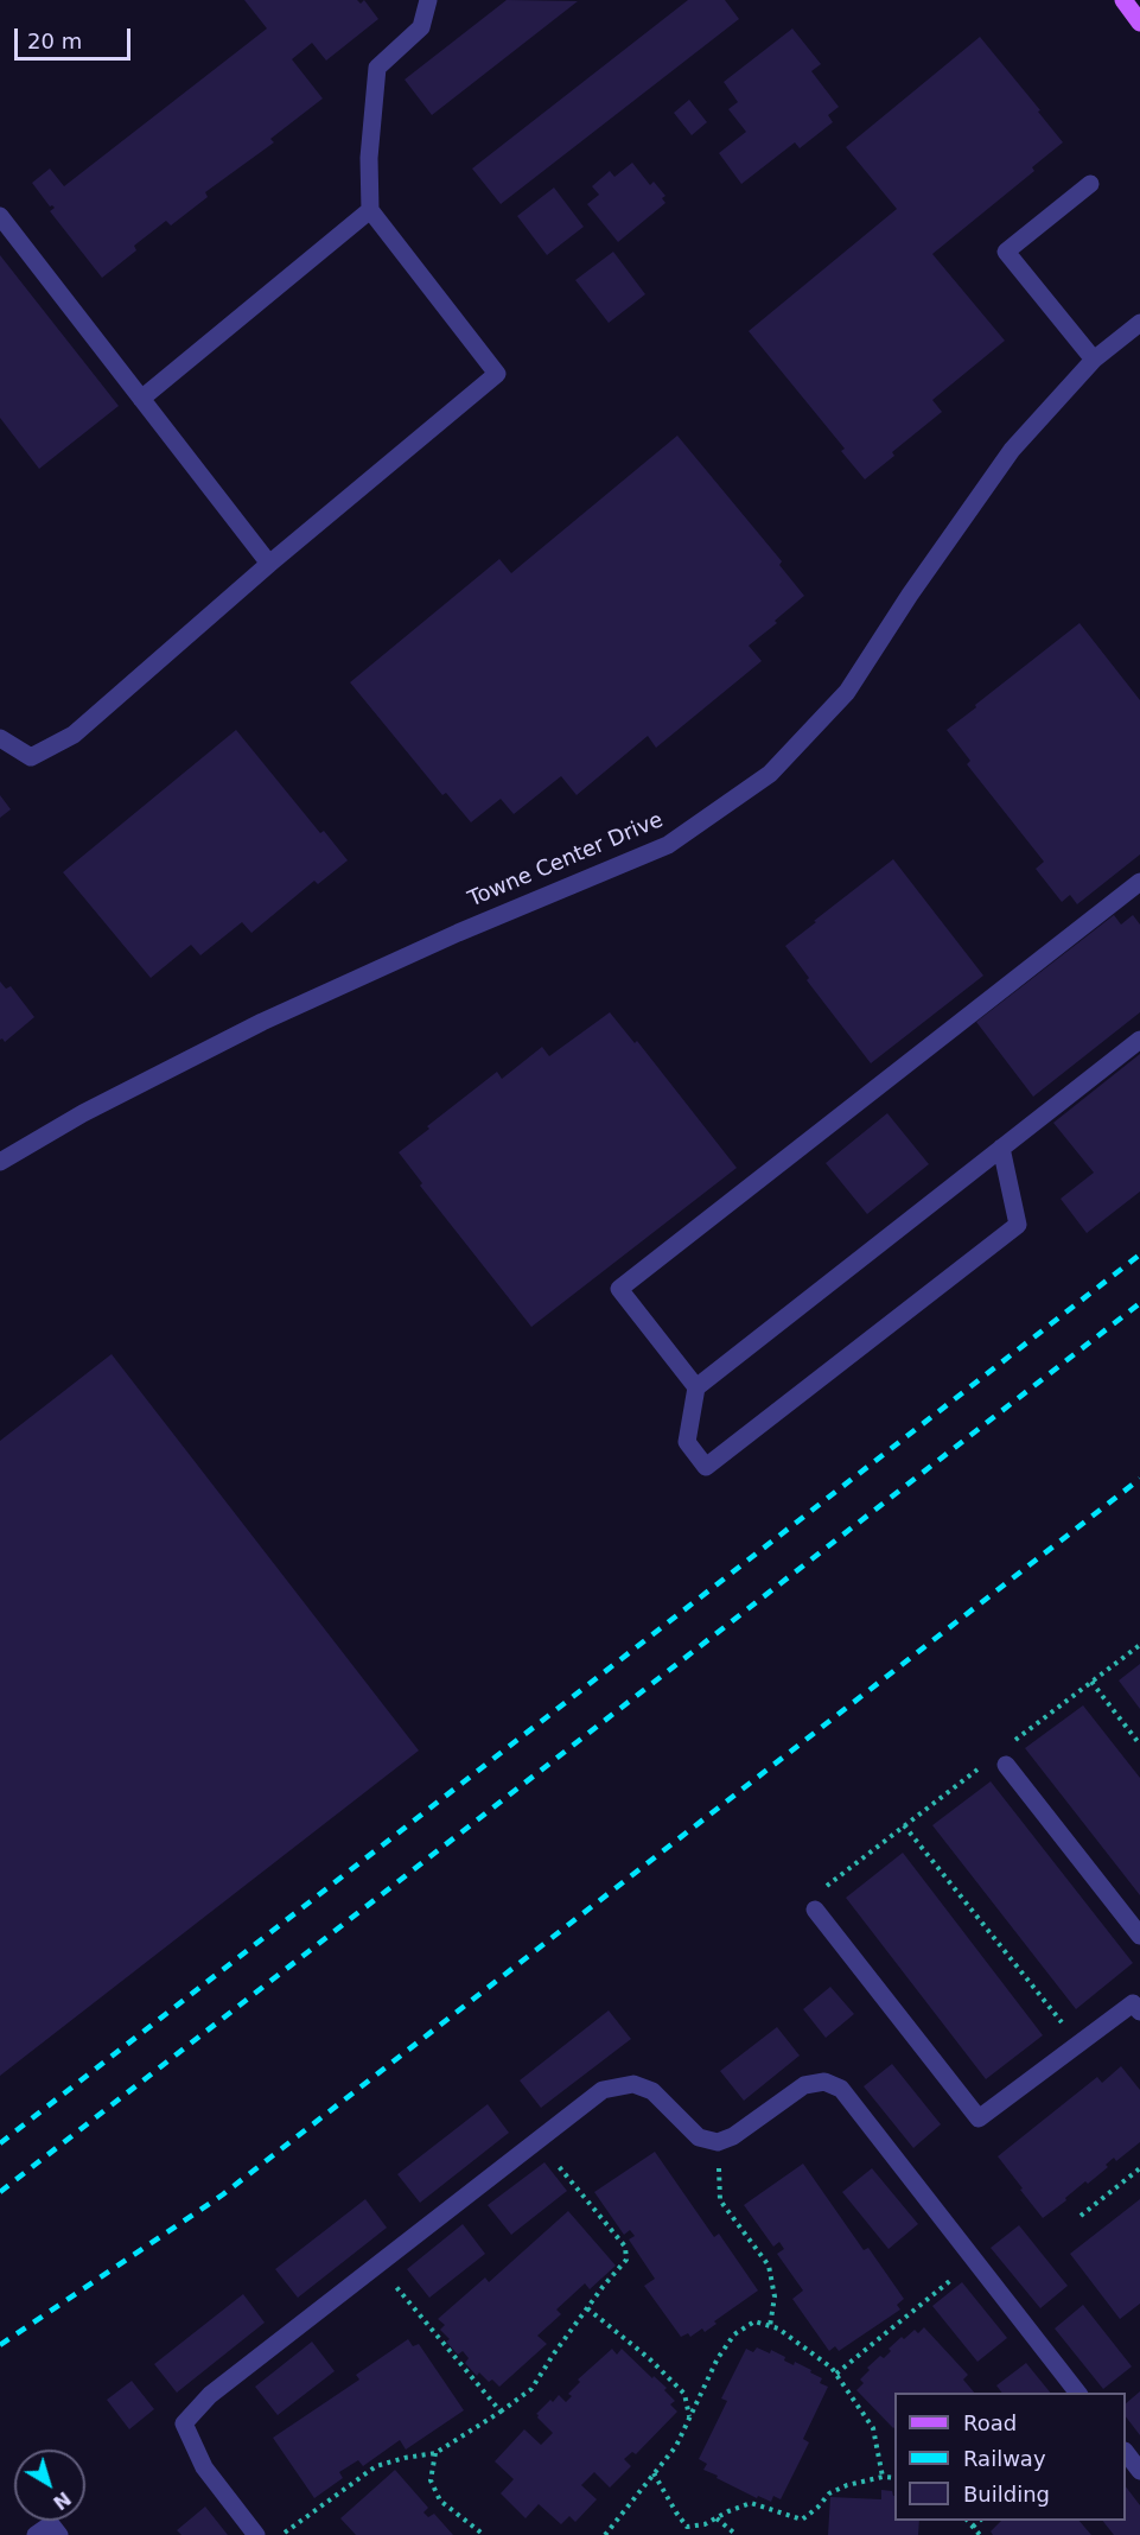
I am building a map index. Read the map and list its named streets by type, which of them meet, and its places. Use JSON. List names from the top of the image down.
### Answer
{
  "streets": {
    "street": ["Towne Center Drive"]
  },
  "legend": ["Road", "Railway", "Building"],
  "scale_bar": "20 m",
  "north": "bottom right"
}
